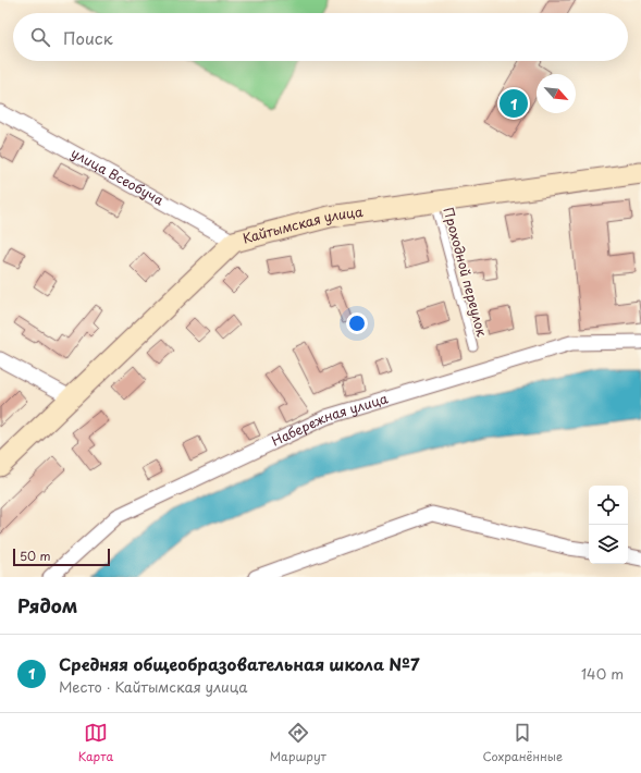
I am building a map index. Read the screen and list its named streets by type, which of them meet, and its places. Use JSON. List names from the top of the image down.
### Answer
{
  "streets": {
    "street": ["улица Всеобуча", "Кайтымская улица", "Набережная улица"],
    "lane": ["Проходной переулок"]
  },
  "crossings": [
    ["улица Всеобуча", "Кайтымская улица"],
    ["Кайтымская улица", "Проходной переулок"]
  ],
  "scale_bar": "50 m",
  "north": "bottom right",
  "page": {
    "search": "Поиск",
    "pins": "1",
    "scale": "50 m",
    "heading": "Рядом",
    "list": [
      {
        "mark": "1",
        "name": "Средняя общеобразовательная школа №7",
        "note": "Место · Кайтымская улица",
        "value": "140 m"
      }
    ],
    "nav": ["Карта", "Маршрут", "Сохранённые"]
  }
}
